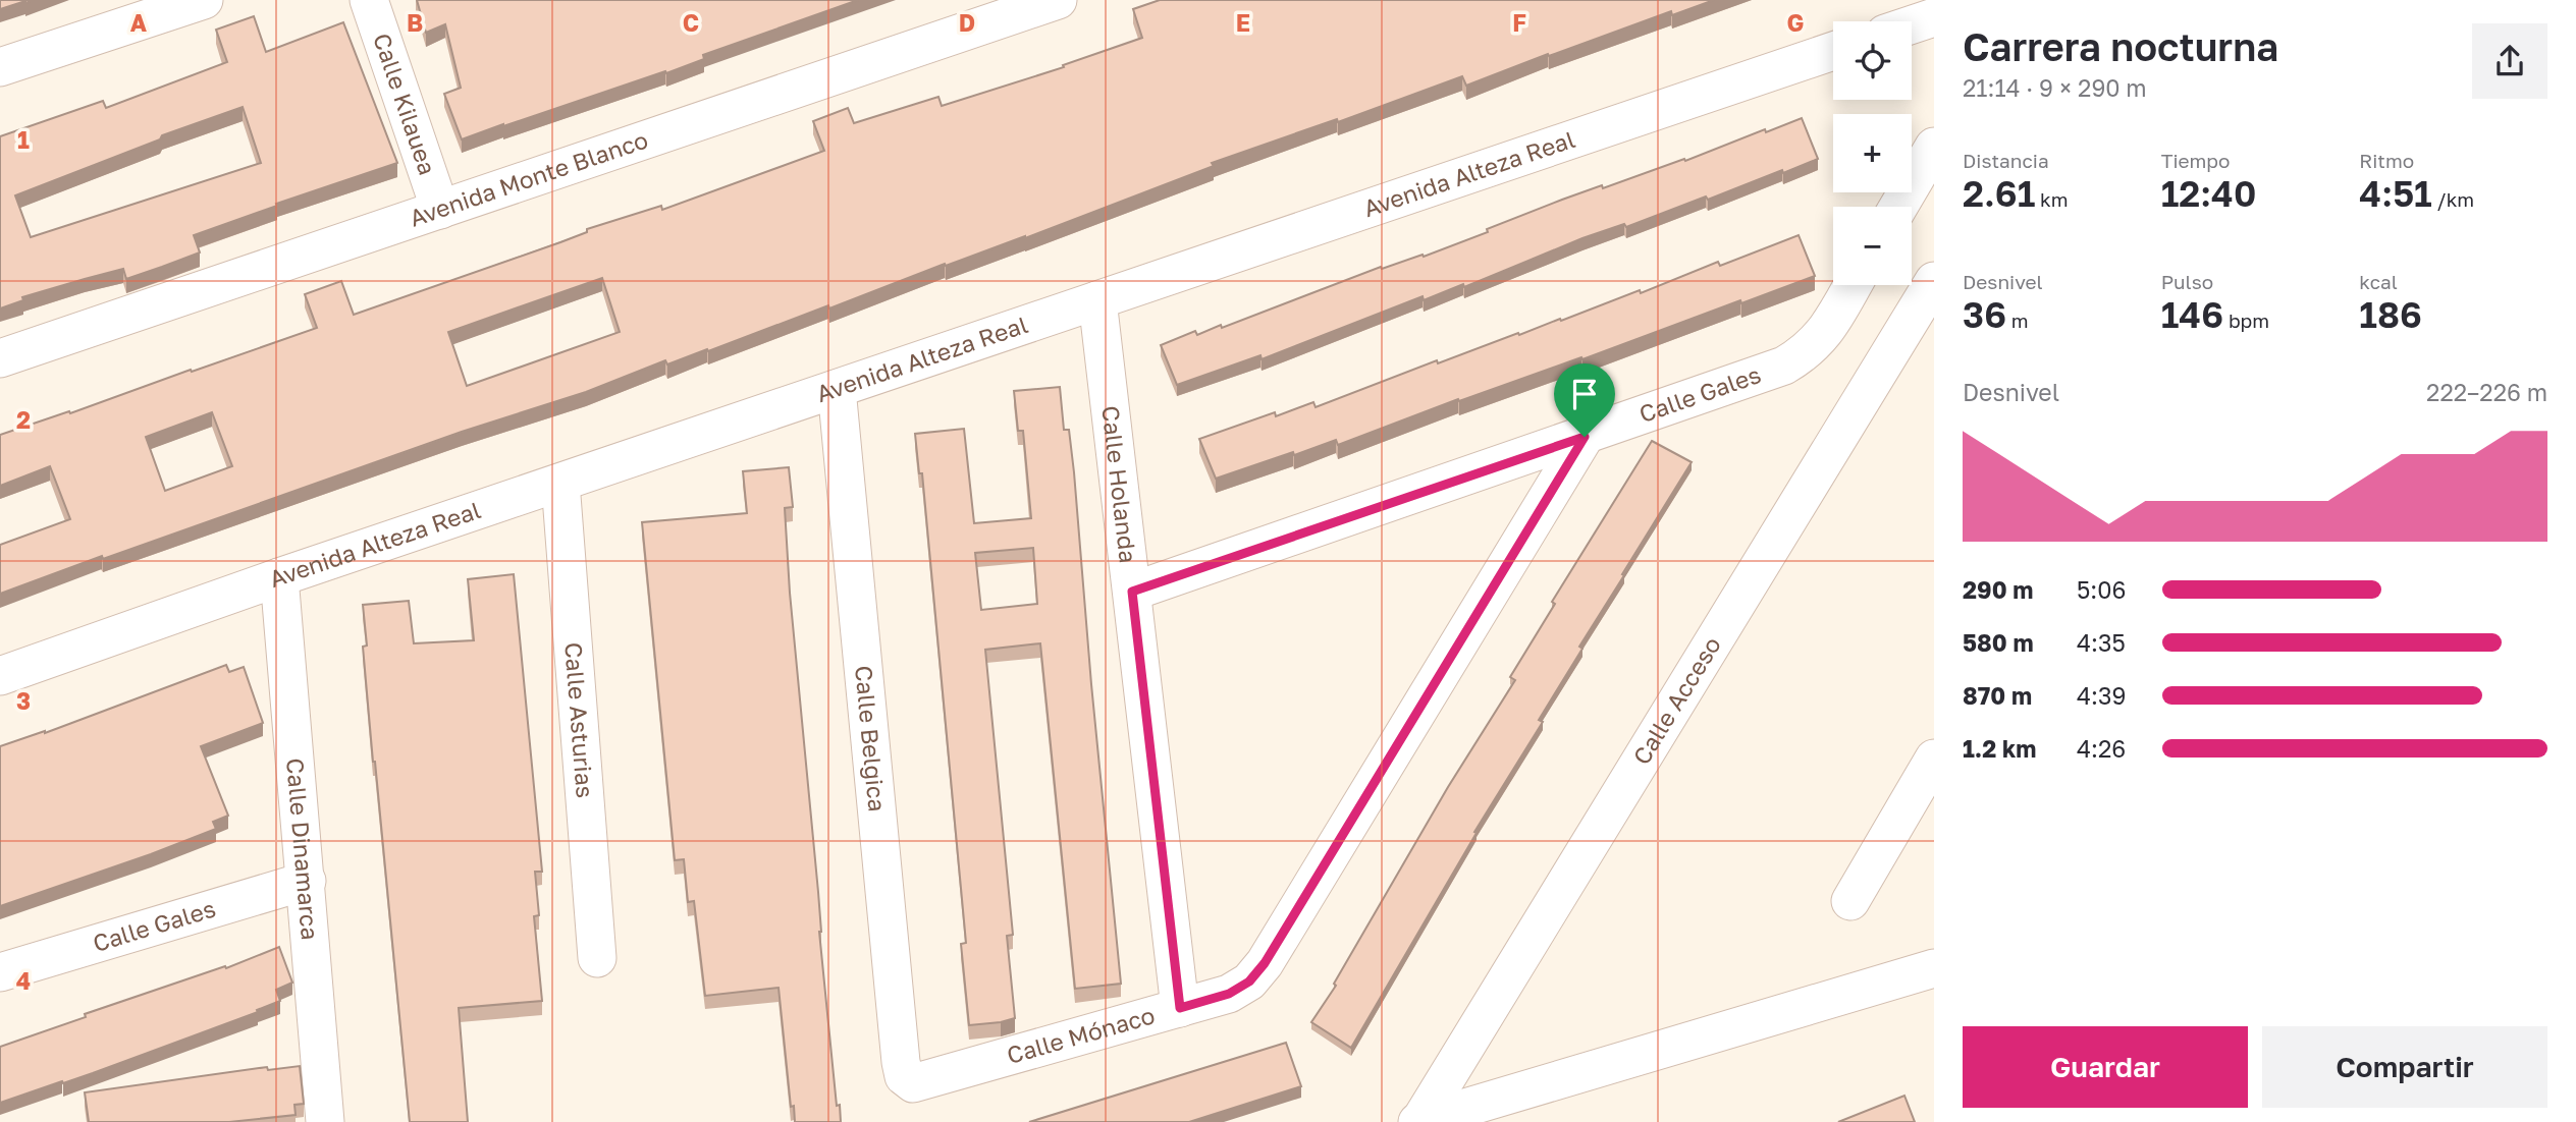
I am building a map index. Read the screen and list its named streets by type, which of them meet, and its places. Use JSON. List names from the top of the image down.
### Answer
{
  "streets": {
    "street": [
      "Calle Kilauea",
      "Avenida Alteza Real",
      "Avenida Monte Blanco",
      "Calle Gales",
      "Calle Holanda",
      "Calle Acceso",
      "Calle Asturias",
      "Calle Belgica",
      "Calle Dinamarca",
      "Calle Mónaco"
    ]
  },
  "crossings": [
    ["Calle Kilauea", "Avenida Monte Blanco"],
    ["Avenida Alteza Real", "Calle Holanda"],
    ["Avenida Alteza Real", "Calle Asturias"],
    ["Avenida Alteza Real", "Calle Belgica"],
    ["Avenida Alteza Real", "Calle Dinamarca"],
    ["Calle Gales", "Calle Holanda"],
    ["Calle Gales", "Calle Dinamarca"],
    ["Calle Gales", "Calle Mónaco"],
    ["Calle Holanda", "Calle Mónaco"],
    ["Calle Belgica", "Calle Mónaco"]
  ],
  "page": {
    "heading": ["Carrera nocturna", "21:14 · 9 × 290 m"],
    "map_buttons": ["+", "−"],
    "stats": [
      ["Distancia", "2.61 km"],
      ["Tiempo", "12:40"],
      ["Ritmo", "4:51 /km"],
      ["Desnivel", "36 m"],
      ["Pulso", "146 bpm"],
      ["kcal", "186"]
    ],
    "chart": ["Desnivel", "222–226 m"],
    "list": [
      {
        "name": "290 m",
        "note": "5:06"
      },
      {
        "name": "580 m",
        "note": "4:35"
      },
      {
        "name": "870 m",
        "note": "4:39"
      },
      {
        "name": "1.2 km",
        "note": "4:26"
      }
    ],
    "buttons": ["Guardar", "Compartir"]
  },
  "grid": {
    "columns": [
      "A",
      "B",
      "C",
      "D",
      "E",
      "F",
      "G"
    ],
    "rows": [
      "1",
      "2",
      "3",
      "4"
    ]
  }
}
